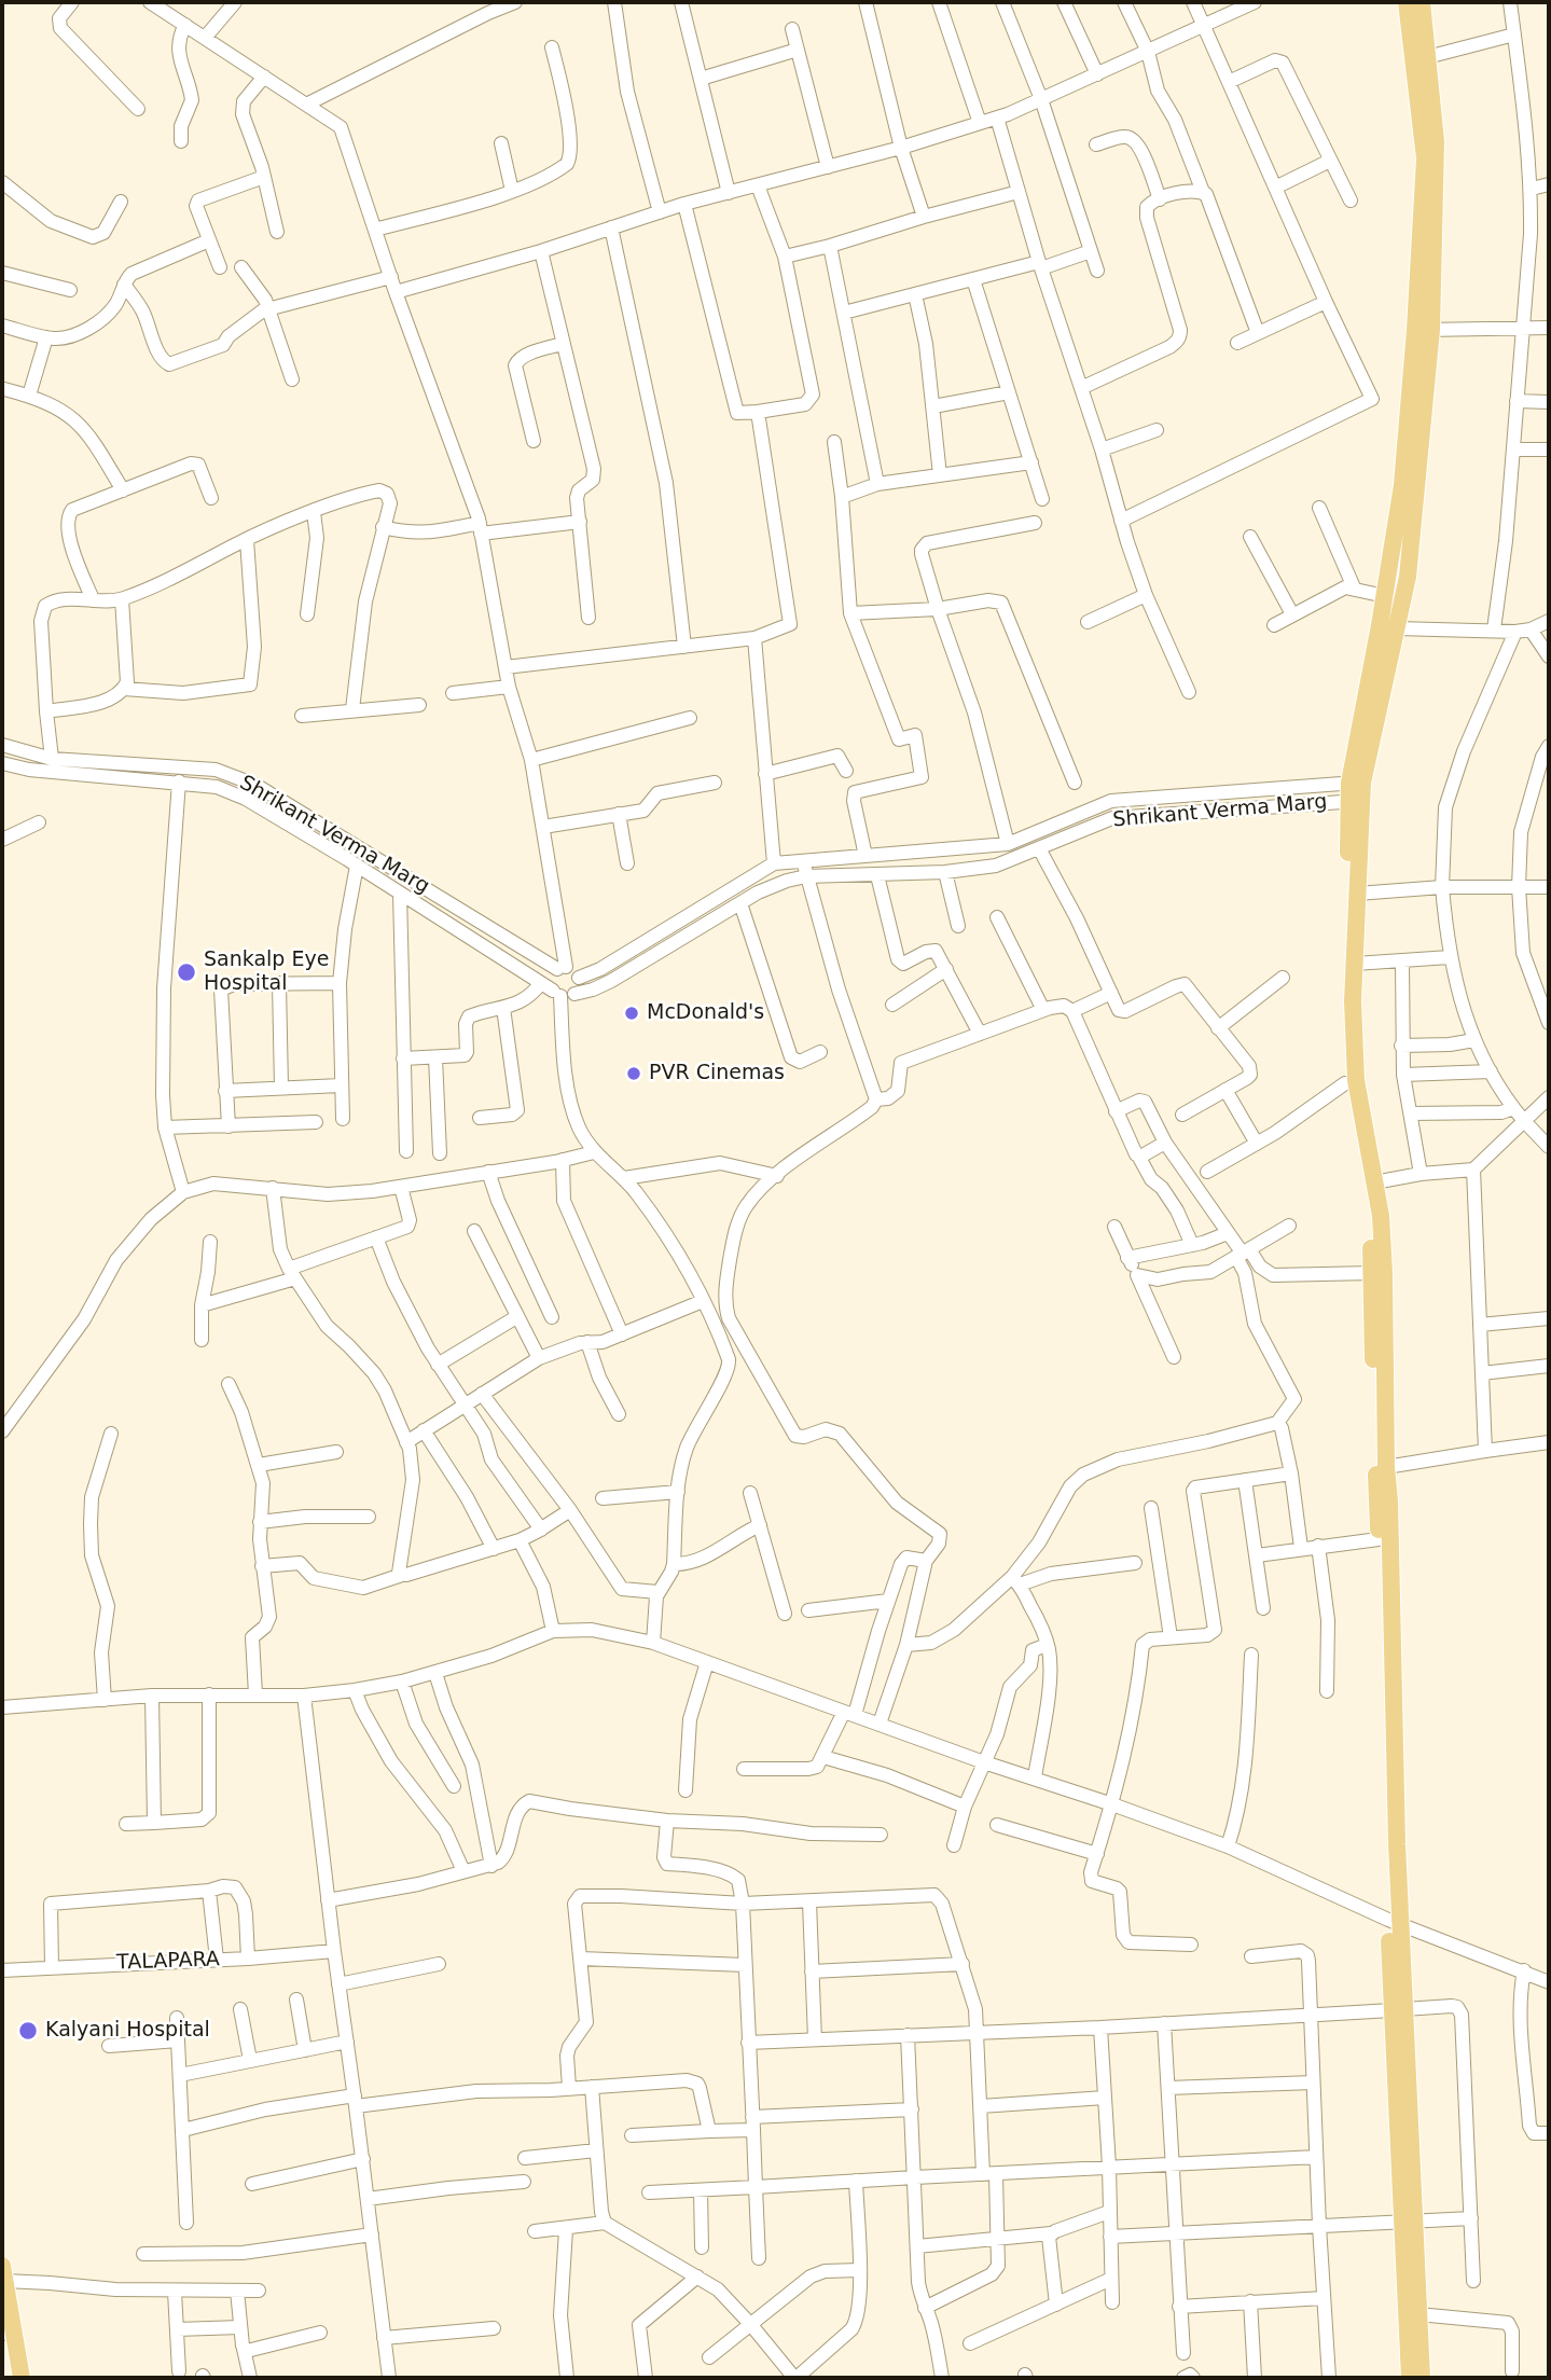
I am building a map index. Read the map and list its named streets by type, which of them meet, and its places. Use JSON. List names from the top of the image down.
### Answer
{
  "streets": {
    "street": ["Shrikant Verma Marg", "TALAPARA"]
  },
  "places": [
    "Sankalp Eye Hospital",
    "McDonald's",
    "PVR Cinemas",
    "Kalyani Hospital"
  ]
}
